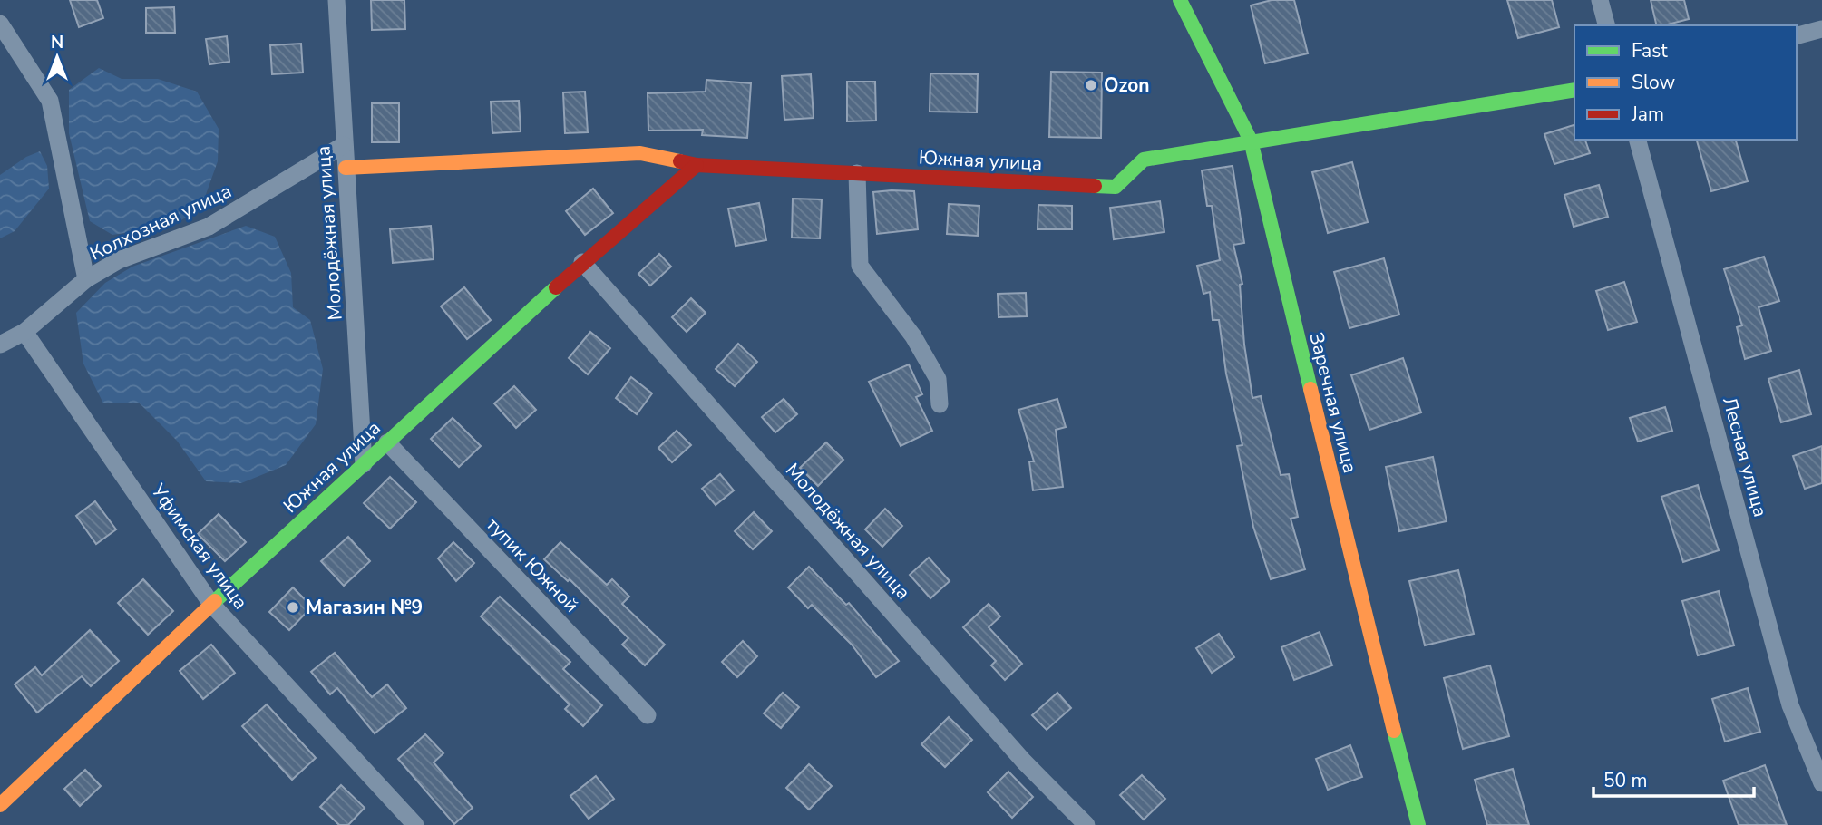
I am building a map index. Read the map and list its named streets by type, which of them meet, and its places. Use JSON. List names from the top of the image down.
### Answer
{
  "streets": {
    "street": [
      "Южная улица",
      "Колхозная улица",
      "Молодёжная улица",
      "Заречная улица",
      "Лесная улица",
      "Уфимская улица",
      "тупик Южной"
    ]
  },
  "crossings": [
    ["Южная улица", "Молодёжная улица"],
    ["Южная улица", "Заречная улица"],
    ["Южная улица", "Уфимская улица"],
    ["Южная улица", "тупик Южной"],
    ["Колхозная улица", "Молодёжная улица"],
    ["Колхозная улица", "Уфимская улица"]
  ],
  "places": ["Ozon", "Магазин №9"],
  "legend": ["Fast", "Slow", "Jam"],
  "scale_bar": "50 m",
  "north": "top"
}
